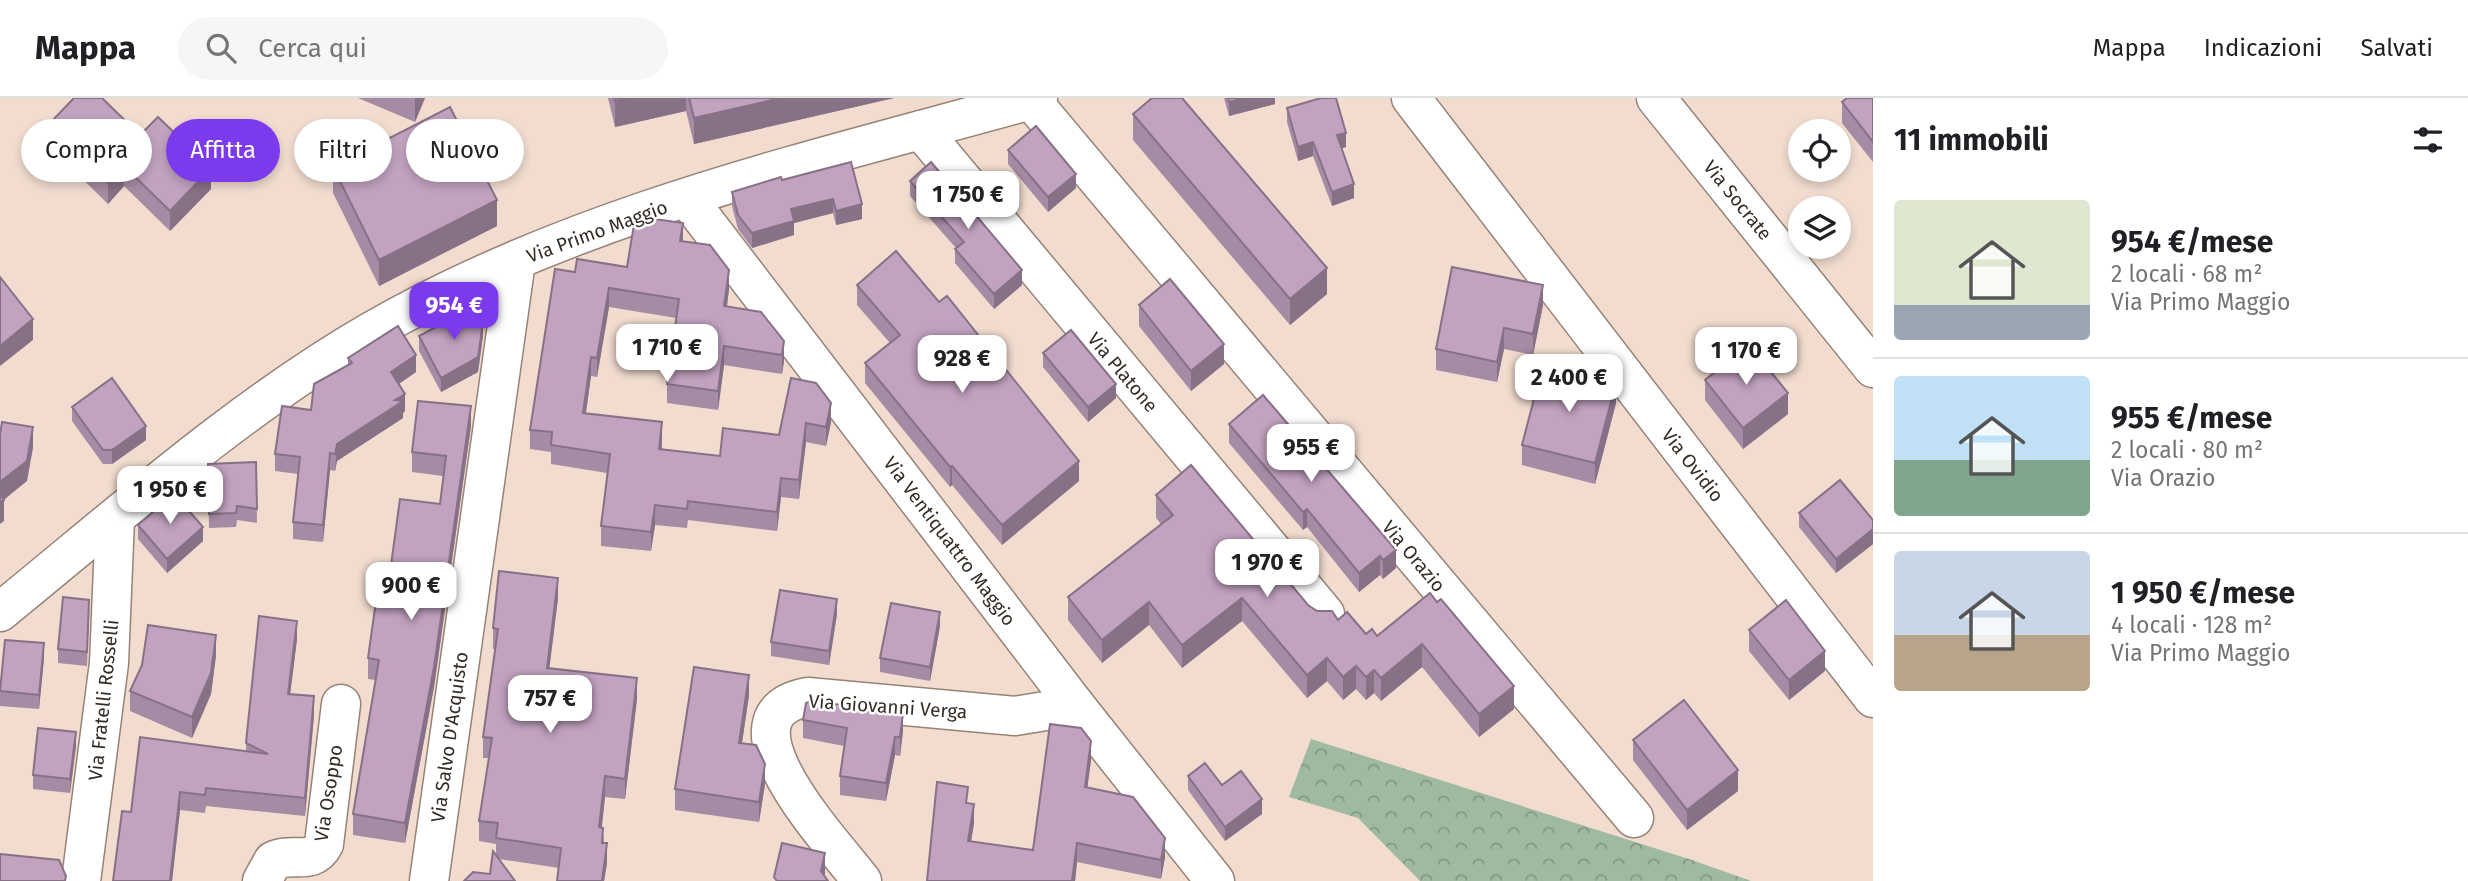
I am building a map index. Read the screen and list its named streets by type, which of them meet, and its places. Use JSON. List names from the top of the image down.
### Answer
{
  "streets": {
    "street": [
      "Via Socrate",
      "Via Primo Maggio",
      "Via Platone",
      "Via Ovidio",
      "Via Ventiquattro Maggio",
      "Via Orazio",
      "Via Fratelli Rosselli",
      "Via Giovanni Verga",
      "Via Salvo D'Acquisto",
      "Via Osoppo"
    ]
  },
  "crossings": [
    ["Via Primo Maggio", "Via Platone"],
    ["Via Primo Maggio", "Via Ventiquattro Maggio"],
    ["Via Primo Maggio", "Via Orazio"],
    ["Via Primo Maggio", "Via Fratelli Rosselli"],
    ["Via Primo Maggio", "Via Salvo D'Acquisto"],
    ["Via Ventiquattro Maggio", "Via Giovanni Verga"]
  ],
  "page": {
    "header": "Mappa",
    "search": "Cerca qui",
    "nav": ["Mappa", "Indicazioni", "Salvati"],
    "heading": "11 immobili",
    "chip": [
      "Compra",
      "Affitta",
      "Filtri",
      "Nuovo"
    ],
    "price": [
      "1 750 €",
      "954 €",
      "1 710 €",
      "1 170 €",
      "928 €",
      "2 400 €",
      "955 €",
      "1 950 €",
      "1 970 €",
      "900 €",
      "757 €"
    ],
    "list": [
      {
        "name": "954 €/mese",
        "note": "2 locali · 68 m² · Via Primo Maggio"
      },
      {
        "name": "955 €/mese",
        "note": "2 locali · 80 m² · Via Orazio"
      },
      {
        "name": "1 950 €/mese",
        "note": "4 locali · 128 m² · Via Primo Maggio"
      }
    ]
  }
}
